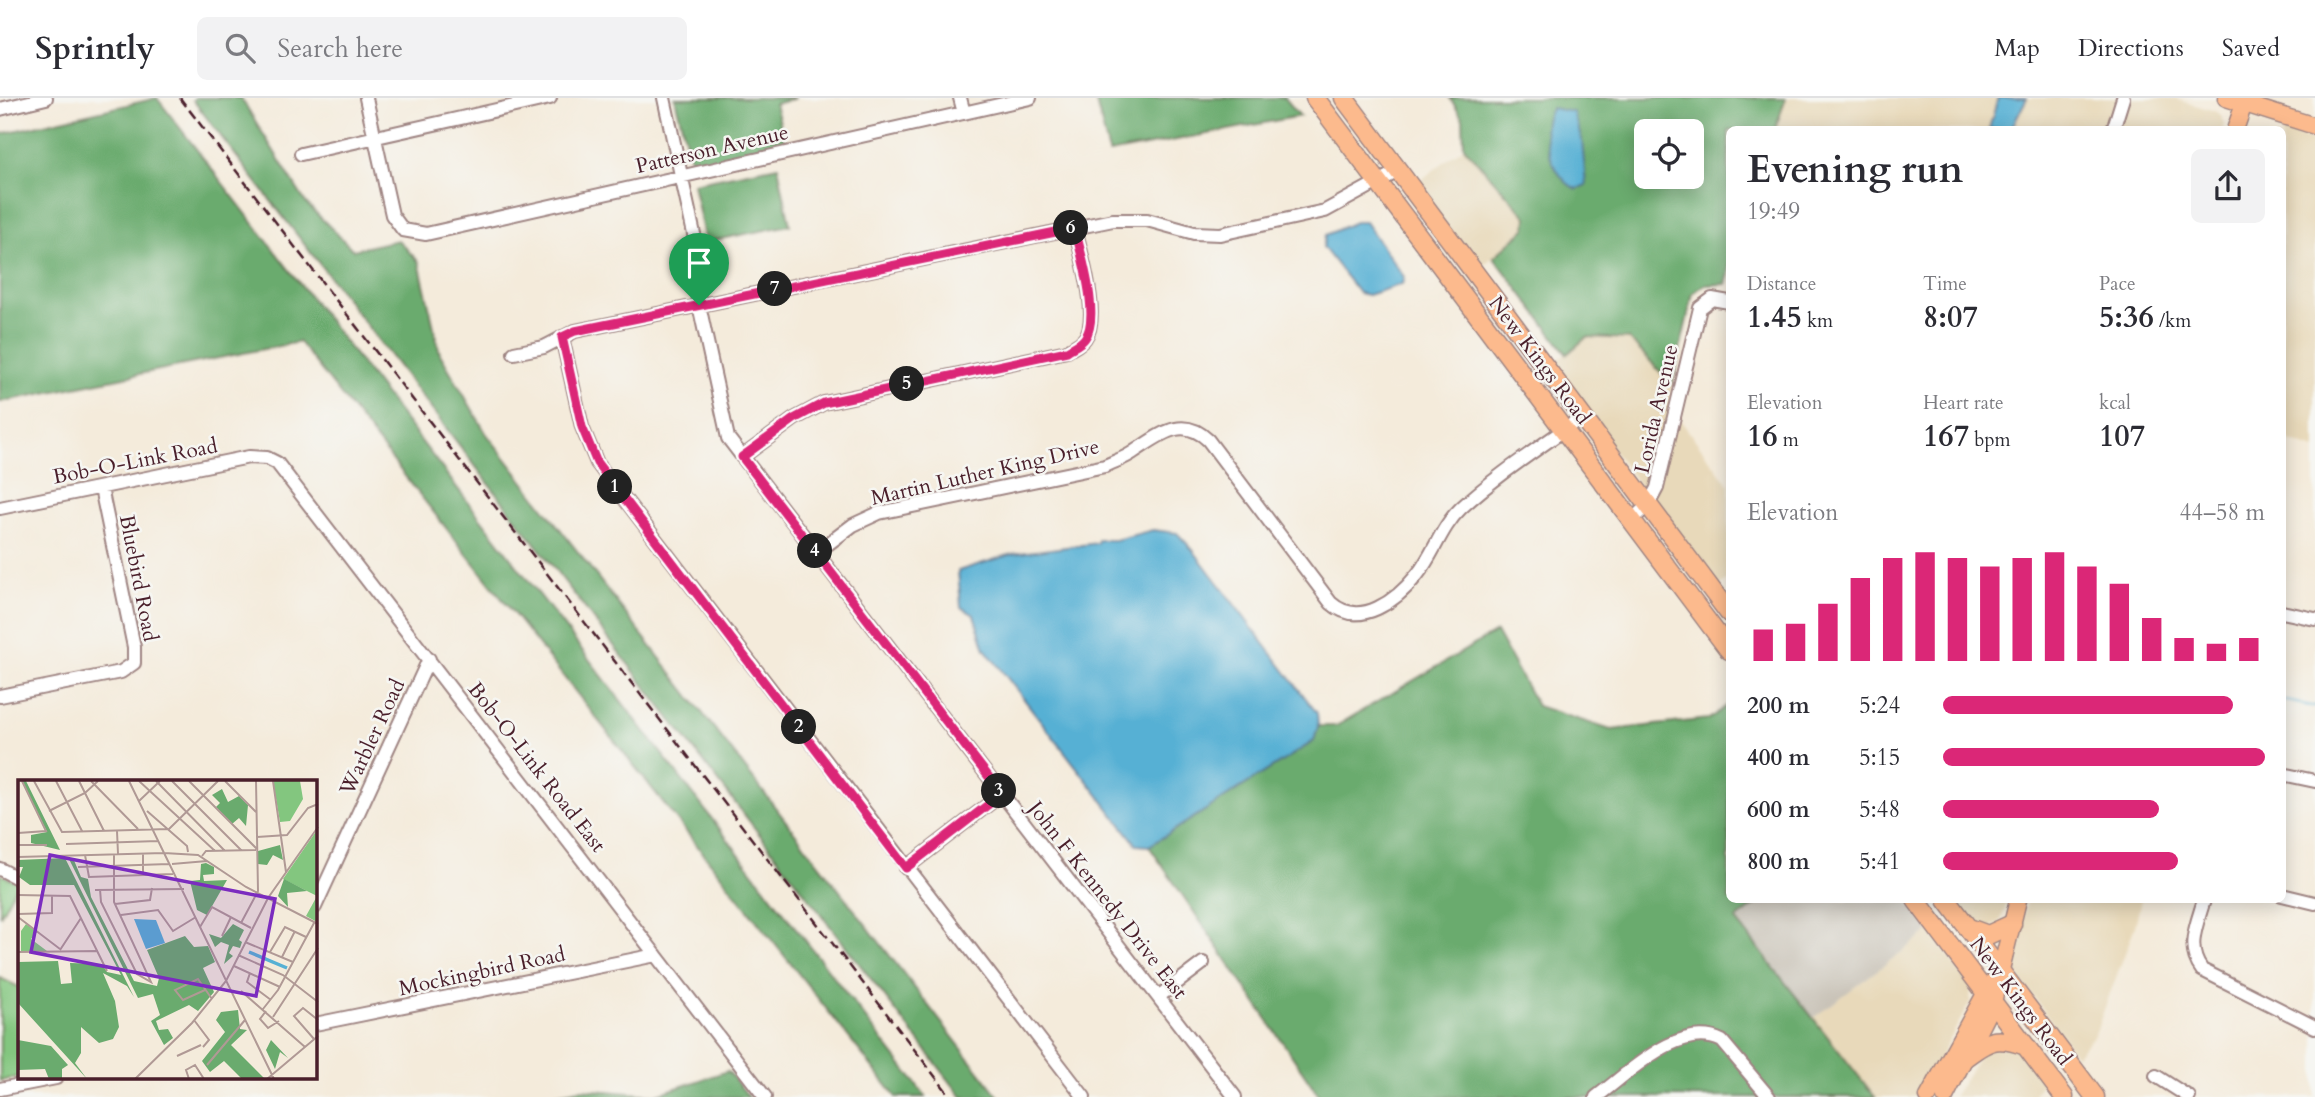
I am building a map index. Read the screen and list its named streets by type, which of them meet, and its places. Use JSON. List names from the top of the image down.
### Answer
{
  "streets": {
    "highway": ["New Kings Road"],
    "street": [
      "Patterson Avenue",
      "Lorida Avenue",
      "Bob-O-Link Road",
      "Martin Luther King Drive",
      "Bluebird Road",
      "Warbler Road",
      "Bob-O-Link Road East",
      "John F Kennedy Drive East",
      "Mockingbird Road"
    ]
  },
  "crossings": [
    ["Patterson Avenue", "John F Kennedy Drive East"],
    ["New Kings Road", "Lorida Avenue"],
    ["New Kings Road", "Martin Luther King Drive"],
    ["Bob-O-Link Road", "Bluebird Road"],
    ["Bob-O-Link Road", "Bob-O-Link Road East"],
    ["Martin Luther King Drive", "John F Kennedy Drive East"],
    ["Warbler Road", "Bob-O-Link Road East"],
    ["Bob-O-Link Road East", "Mockingbird Road"]
  ],
  "page": {
    "header": "Sprintly",
    "search": "Search here",
    "nav": ["Map", "Directions", "Saved"],
    "heading": ["Evening run", "19:49"],
    "pins": [
      "6",
      "7",
      "5",
      "1",
      "4",
      "2",
      "3"
    ],
    "stats": [
      ["Distance", "1.45 km"],
      ["Time", "8:07"],
      ["Pace", "5:36 /km"],
      ["Elevation", "16 m"],
      ["Heart rate", "167 bpm"],
      ["kcal", "107"]
    ],
    "chart": ["Elevation", "44–58 m"],
    "list": [
      {
        "name": "200 m",
        "note": "5:24"
      },
      {
        "name": "400 m",
        "note": "5:15"
      },
      {
        "name": "600 m",
        "note": "5:48"
      },
      {
        "name": "800 m",
        "note": "5:41"
      }
    ]
  }
}
